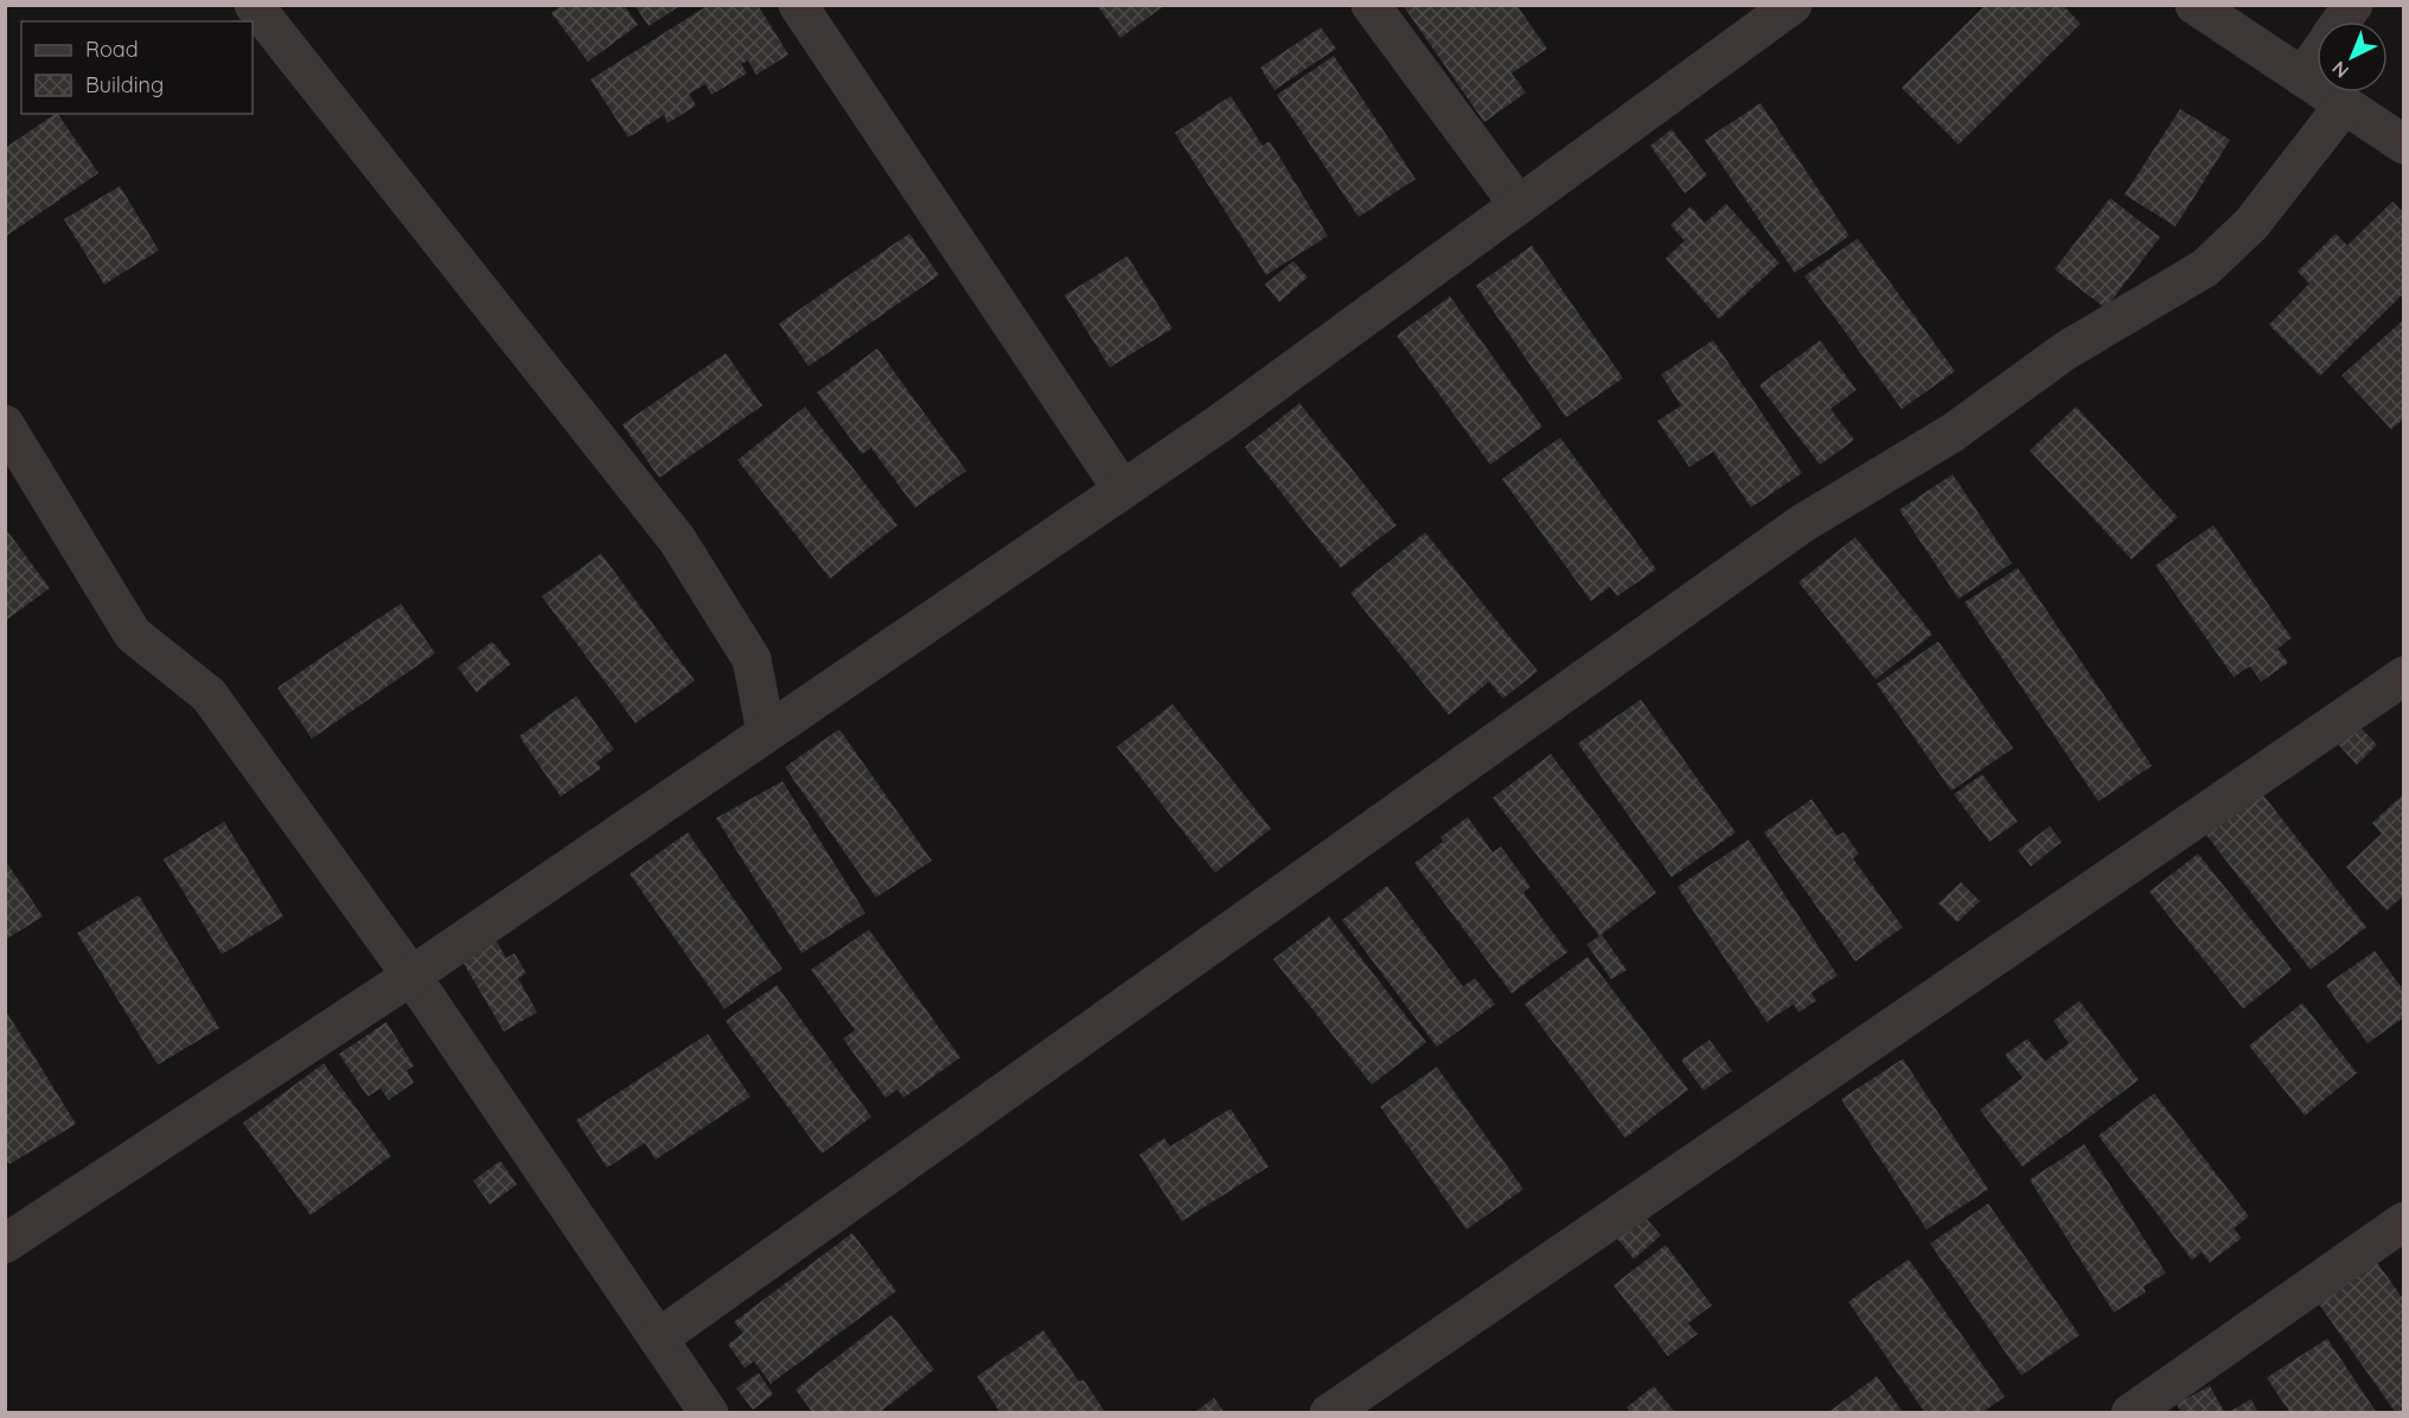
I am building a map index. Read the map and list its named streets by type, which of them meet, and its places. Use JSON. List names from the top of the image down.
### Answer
{
  "legend": ["Road", "Building"],
  "north": "bottom left"
}
